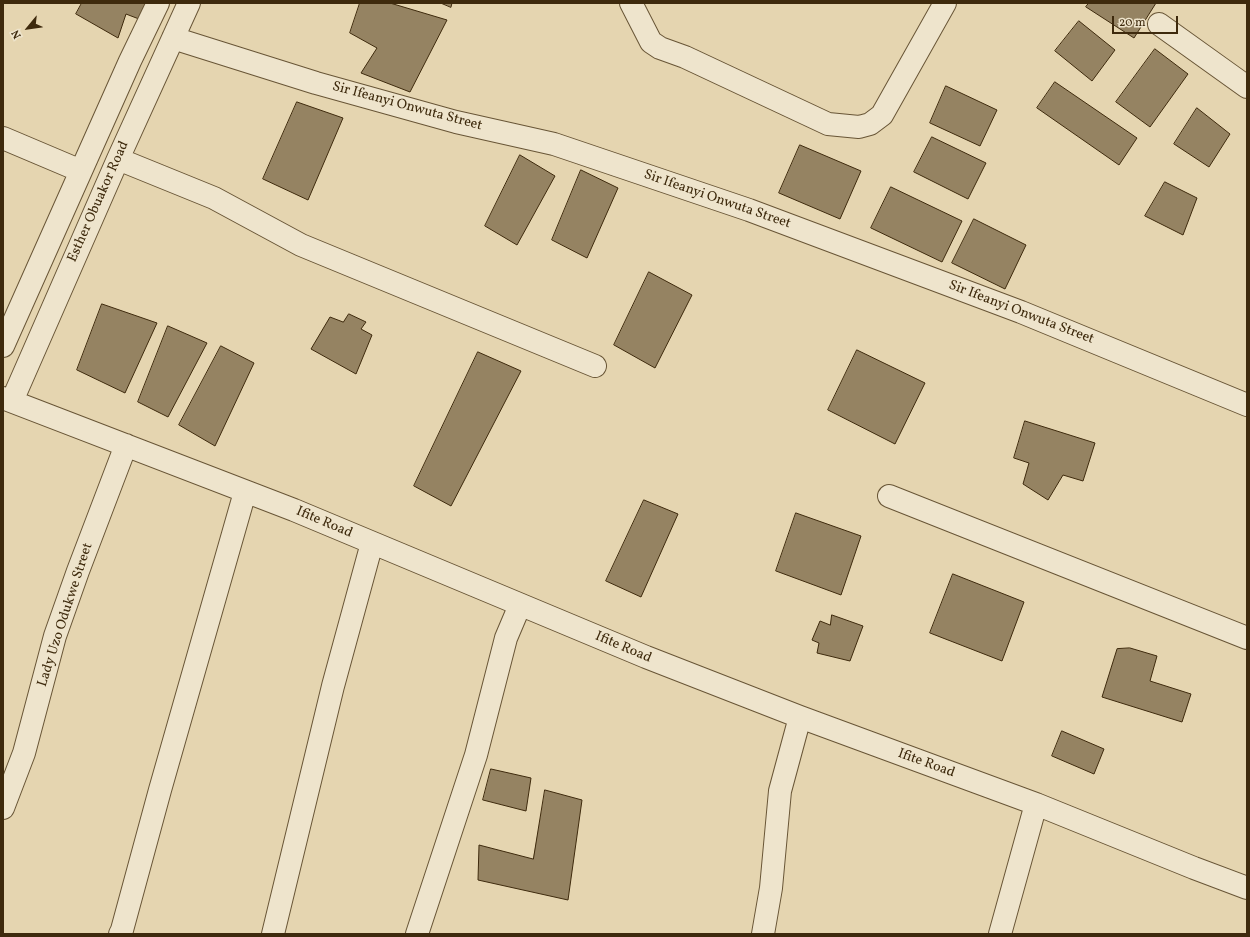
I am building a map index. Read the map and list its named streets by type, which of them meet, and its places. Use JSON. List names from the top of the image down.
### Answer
{
  "streets": {
    "street": [
      "Sir Ifeanyi Onwuta Street",
      "Esther Obuakor Road",
      "Ifite Road",
      "Lady Uzo Odukwe Street"
    ]
  },
  "crossings": [
    ["Sir Ifeanyi Onwuta Street", "Esther Obuakor Road"],
    ["Esther Obuakor Road", "Ifite Road"],
    ["Ifite Road", "Lady Uzo Odukwe Street"]
  ],
  "scale_bar": "20 m",
  "north": "bottom left"
}
